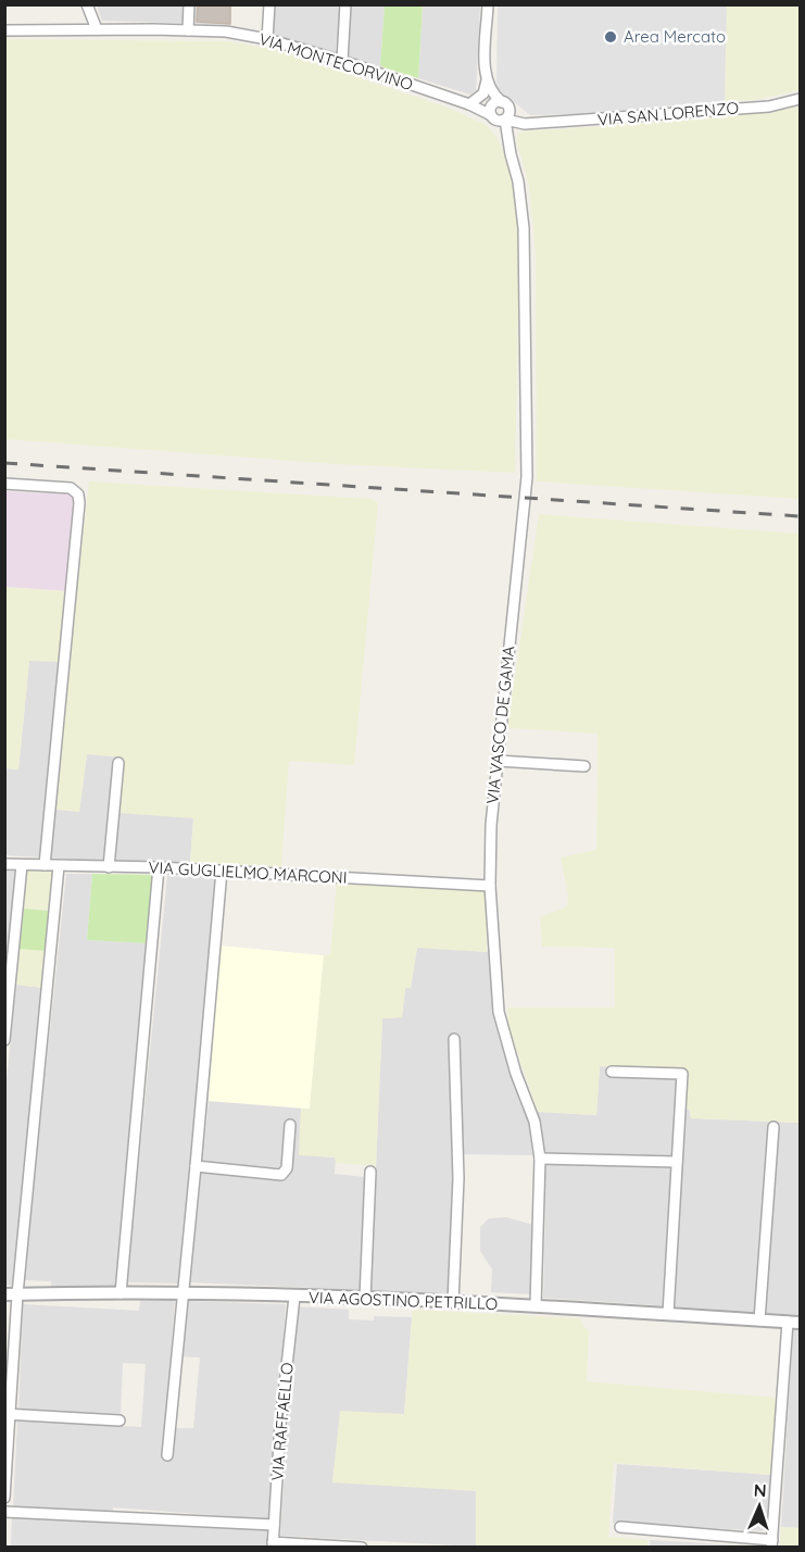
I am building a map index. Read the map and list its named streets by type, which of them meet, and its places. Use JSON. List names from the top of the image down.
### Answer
{
  "streets": {
    "street": [
      "VIA MONTECORVINO",
      "VIA SAN LORENZO",
      "VIA VASCO DE GAMA",
      "VIA GUGLIELMO MARCONI",
      "VIA AGOSTINO PETRILLO",
      "VIA RAFFAELLO"
    ]
  },
  "crossings": [
    ["VIA MONTECORVINO", "VIA SAN LORENZO"],
    ["VIA MONTECORVINO", "VIA VASCO DE GAMA"],
    ["VIA SAN LORENZO", "VIA VASCO DE GAMA"],
    ["VIA VASCO DE GAMA", "VIA GUGLIELMO MARCONI"],
    ["VIA VASCO DE GAMA", "VIA AGOSTINO PETRILLO"],
    ["VIA AGOSTINO PETRILLO", "VIA RAFFAELLO"]
  ],
  "places": ["Area Mercato"],
  "north": "top"
}
